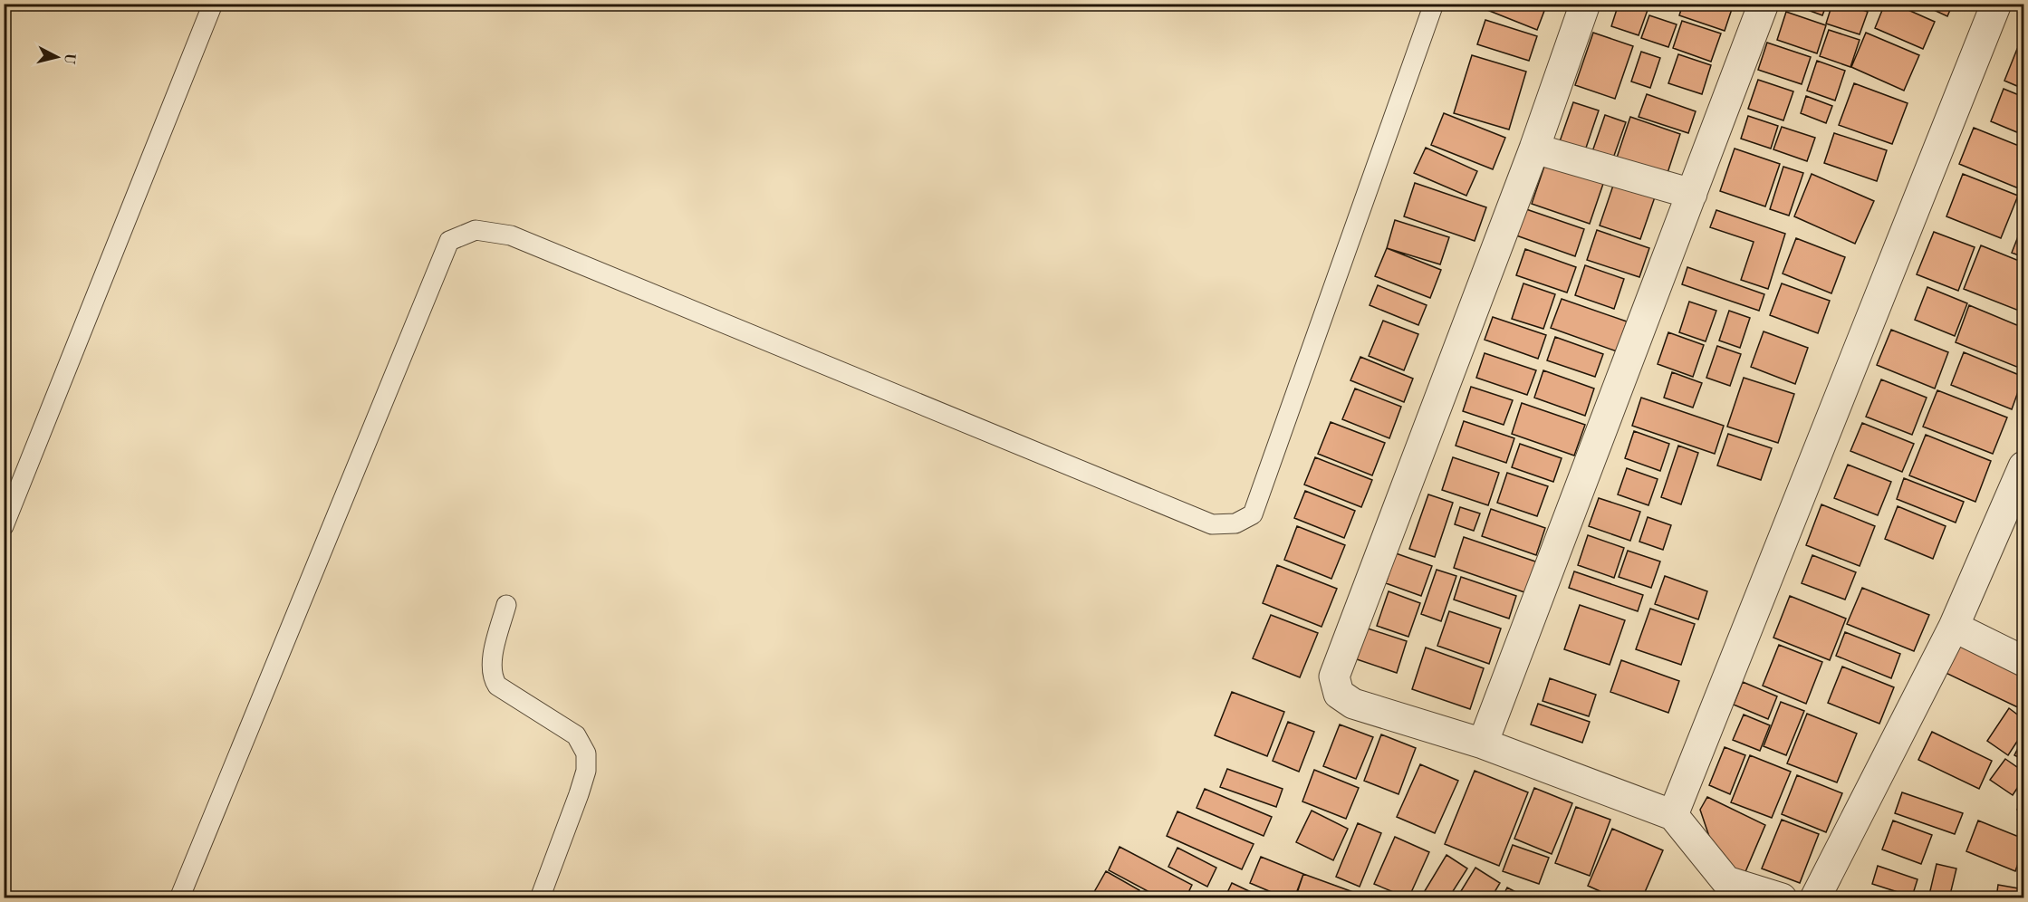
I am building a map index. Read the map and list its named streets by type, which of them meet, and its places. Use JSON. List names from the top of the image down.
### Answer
{
  "north": "right"
}
